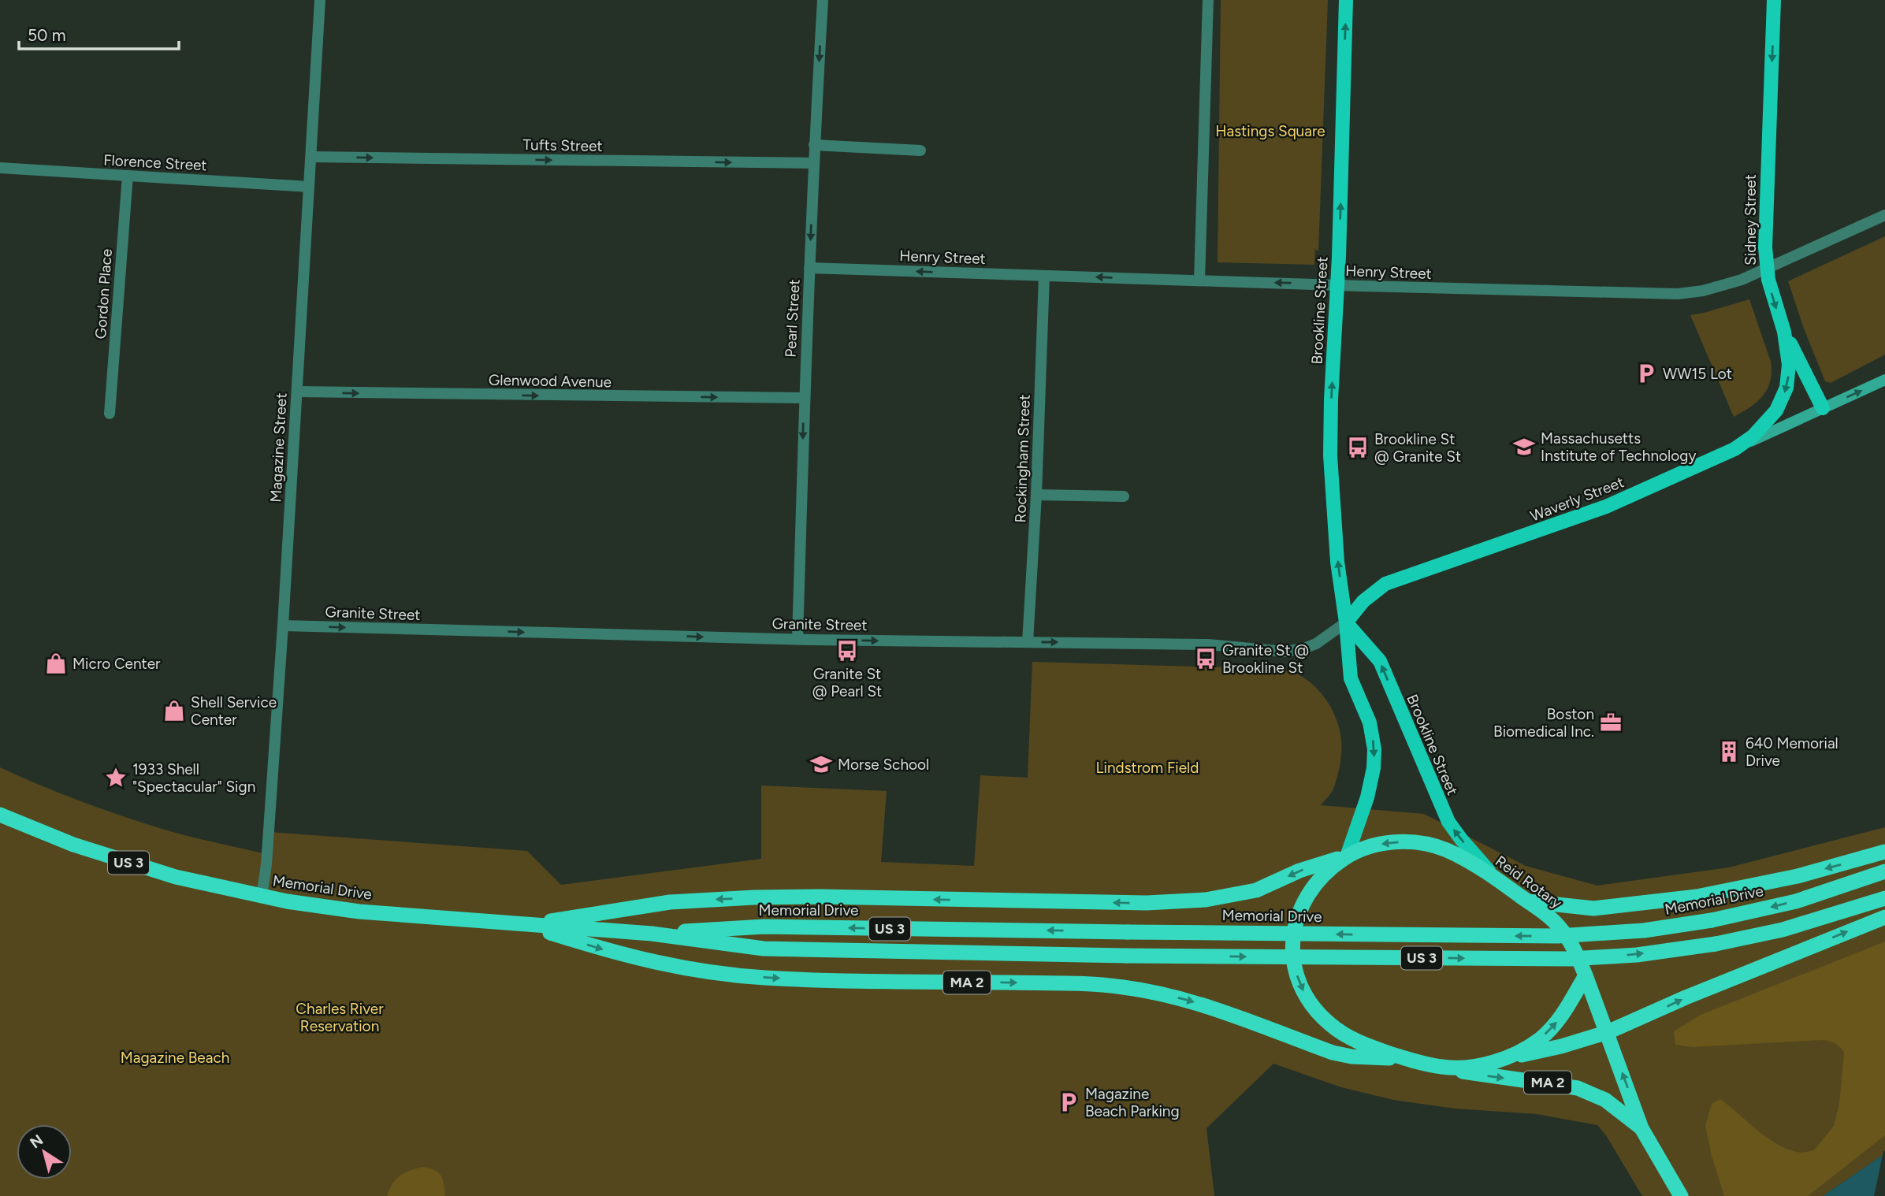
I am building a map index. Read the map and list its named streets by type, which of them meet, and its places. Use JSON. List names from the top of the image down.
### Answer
{
  "streets": {
    "highway": [
      "US 3",
      "Reid Rotary",
      "Memorial Drive",
      "MA 2"
    ],
    "main road": ["Sidney Street", "Brookline Street", "Waverly Street"],
    "street": [
      "Tufts Street",
      "Florence Street",
      "Henry Street",
      "Gordon Place",
      "Pearl Street",
      "Glenwood Avenue",
      "Magazine Street",
      "Rockingham Street",
      "Granite Street"
    ]
  },
  "crossings": [
    ["Tufts Street", "Pearl Street"],
    ["Tufts Street", "Magazine Street"],
    ["Florence Street", "Gordon Place"],
    ["Florence Street", "Magazine Street"],
    ["Sidney Street", "Henry Street"],
    ["Sidney Street", "Waverly Street"],
    ["Henry Street", "Brookline Street"],
    ["Henry Street", "Pearl Street"],
    ["Henry Street", "Rockingham Street"],
    ["Brookline Street", "Waverly Street"],
    ["Brookline Street", "Granite Street"],
    ["Brookline Street", "Reid Rotary"],
    ["Brookline Street", "MA 2"],
    ["Pearl Street", "Glenwood Avenue"],
    ["Pearl Street", "Granite Street"],
    ["Glenwood Avenue", "Magazine Street"],
    ["Magazine Street", "Granite Street"],
    ["Magazine Street", "Memorial Drive"],
    ["Rockingham Street", "Granite Street"],
    ["Waverly Street", "Granite Street"],
    ["Reid Rotary", "MA 2"],
    ["Memorial Drive", "MA 2"]
  ],
  "one_way": [
    "Tufts Street",
    "Sidney Street",
    "Henry Street",
    "Pearl Street",
    "Glenwood Avenue",
    "Granite Street"
  ],
  "parks": [
    "Hastings Square",
    "Lindstrom Field",
    "Charles River Reservation",
    "Magazine Beach"
  ],
  "places": {
    "parking": ["WW15 Lot", "Magazine Beach Parking"],
    "school or university": ["Massachusetts Institute of Technology", "Morse School"],
    "bus stop": ["Brookline St @ Granite St", "Granite St @ Pearl St", "Granite St @ Brookline St"],
    "shop": ["Micro Center", "Shell Service Center"],
    "office": ["Boston Biomedical Inc."],
    "building": ["640 Memorial Drive"],
    "place": ["1933 Shell \"Spectacular\" Sign"]
  },
  "scale_bar": "50 m",
  "north": "top left"
}
